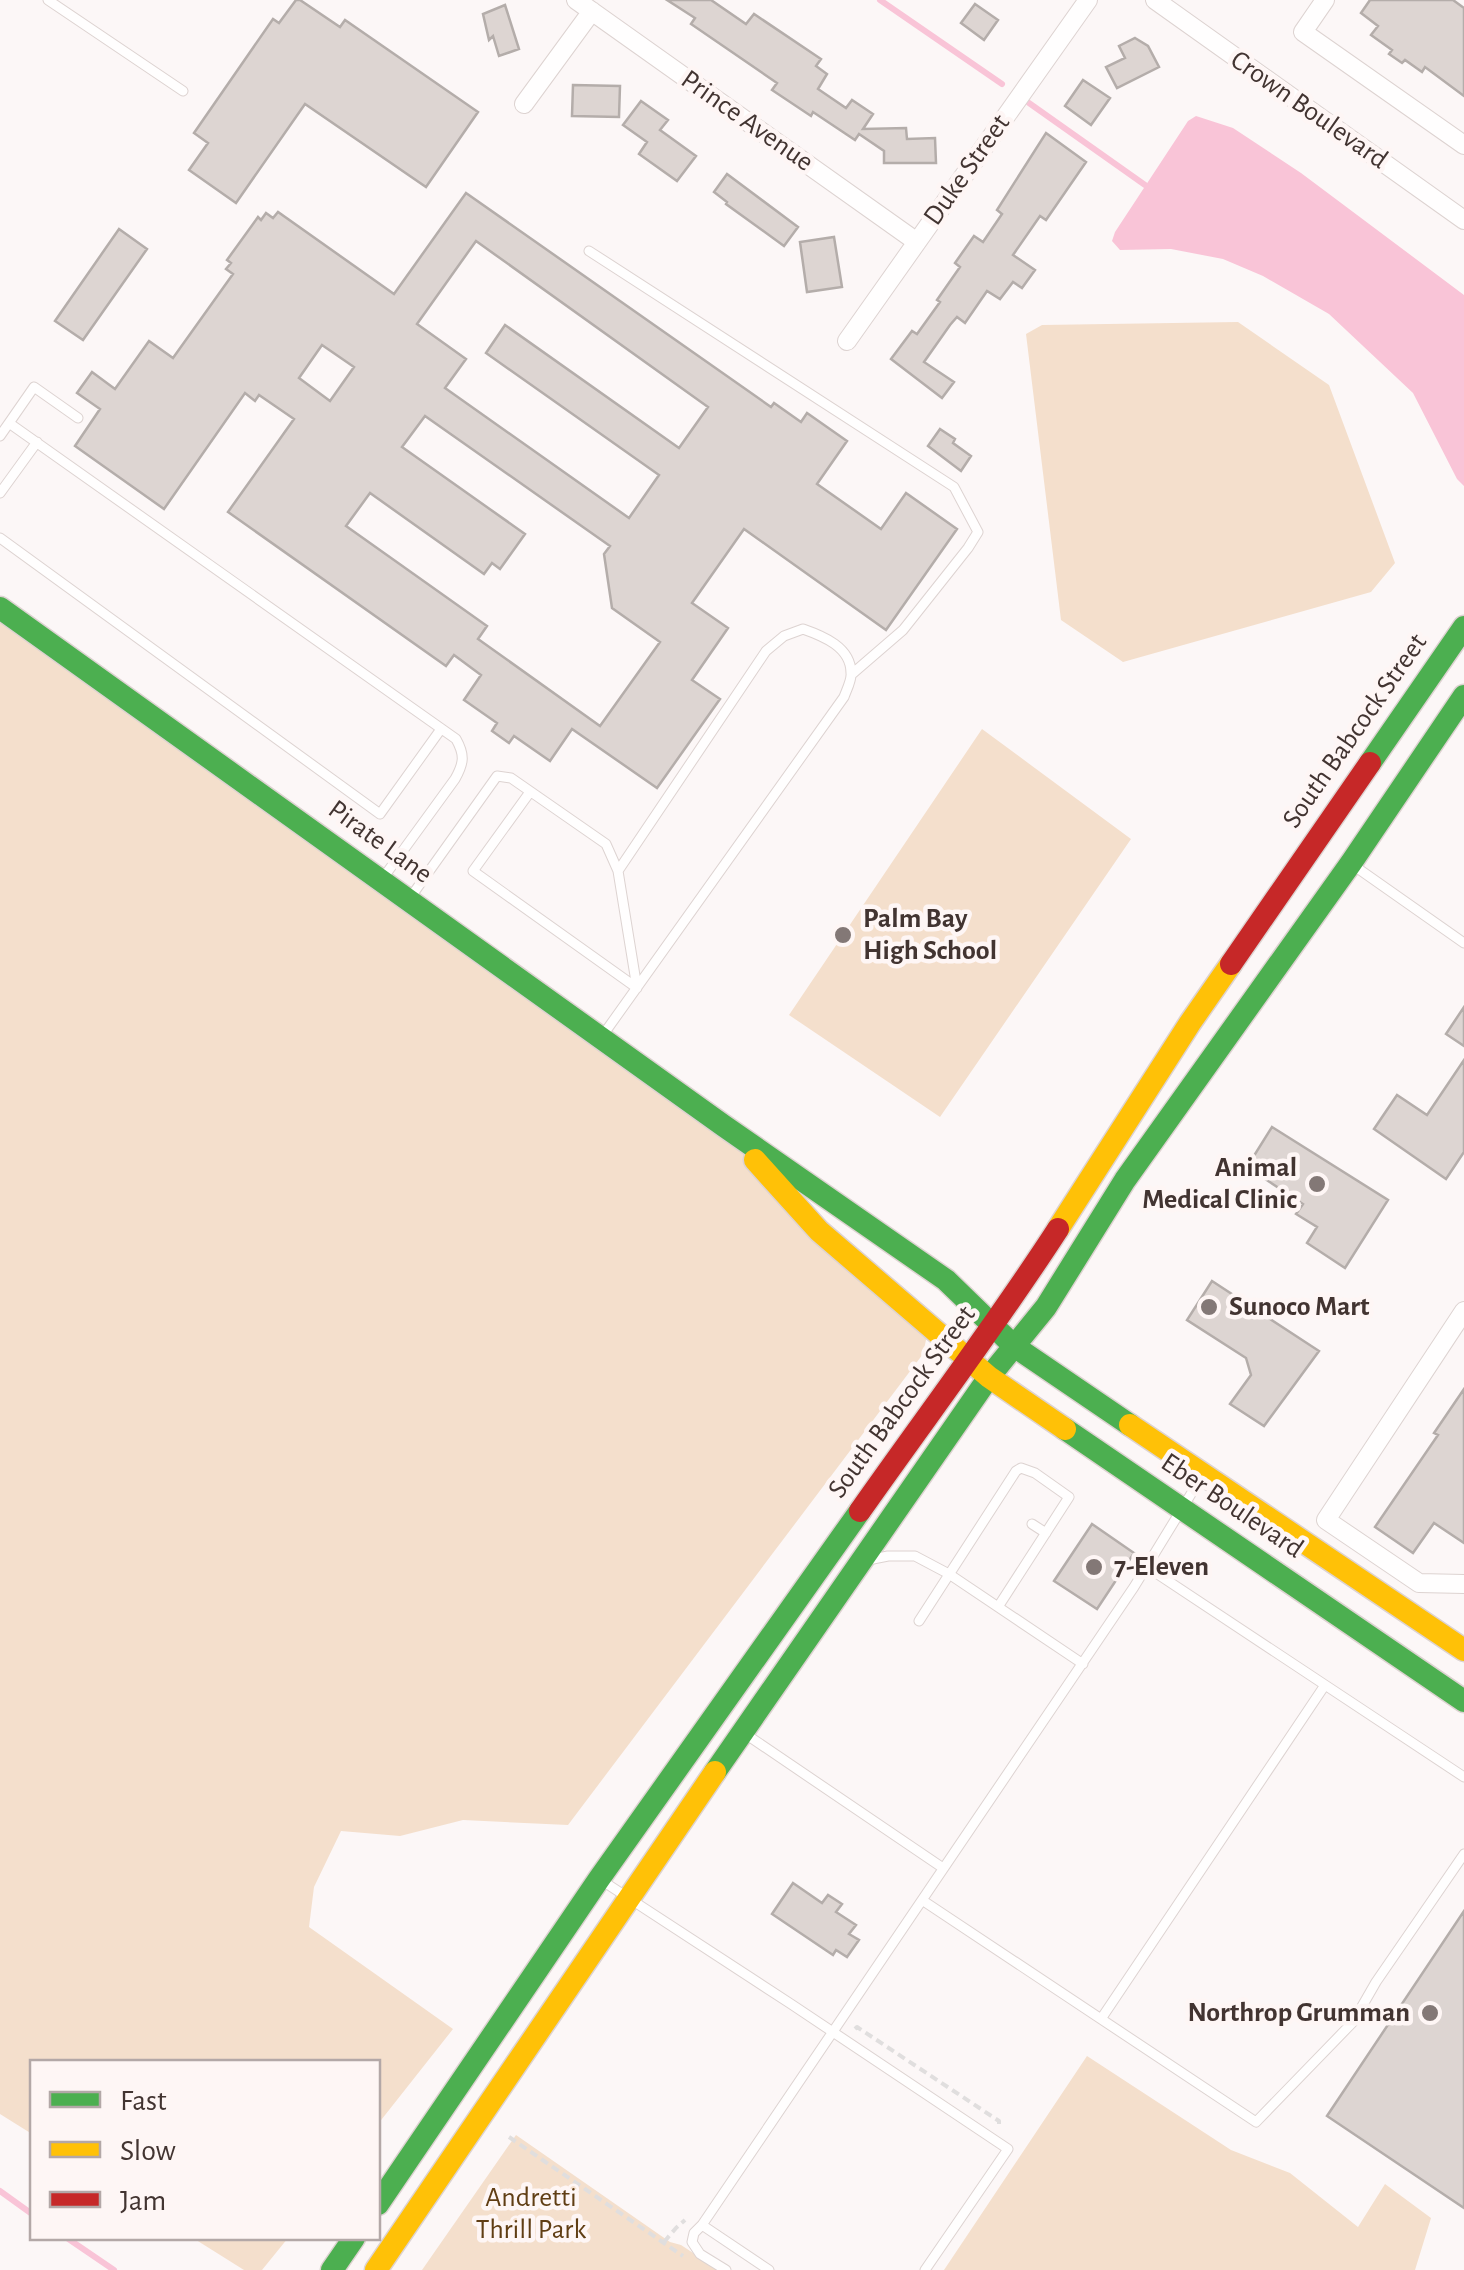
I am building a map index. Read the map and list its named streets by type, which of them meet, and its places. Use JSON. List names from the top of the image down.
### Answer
{
  "streets": {
    "main road": ["South Babcock Street", "Pirate Lane", "Eber Boulevard"],
    "street": ["Crown Boulevard", "Prince Avenue", "Duke Street"]
  },
  "crossings": [
    ["Prince Avenue", "Duke Street"],
    ["South Babcock Street", "Pirate Lane"],
    ["South Babcock Street", "Eber Boulevard"],
    ["Pirate Lane", "Eber Boulevard"]
  ],
  "parks": ["Andretti Thrill Park"],
  "places": [
    "Palm Bay High School",
    "Animal Medical Clinic",
    "Sunoco Mart",
    "7-Eleven",
    "Northrop Grumman"
  ],
  "legend": ["Fast", "Slow", "Jam"]
}
